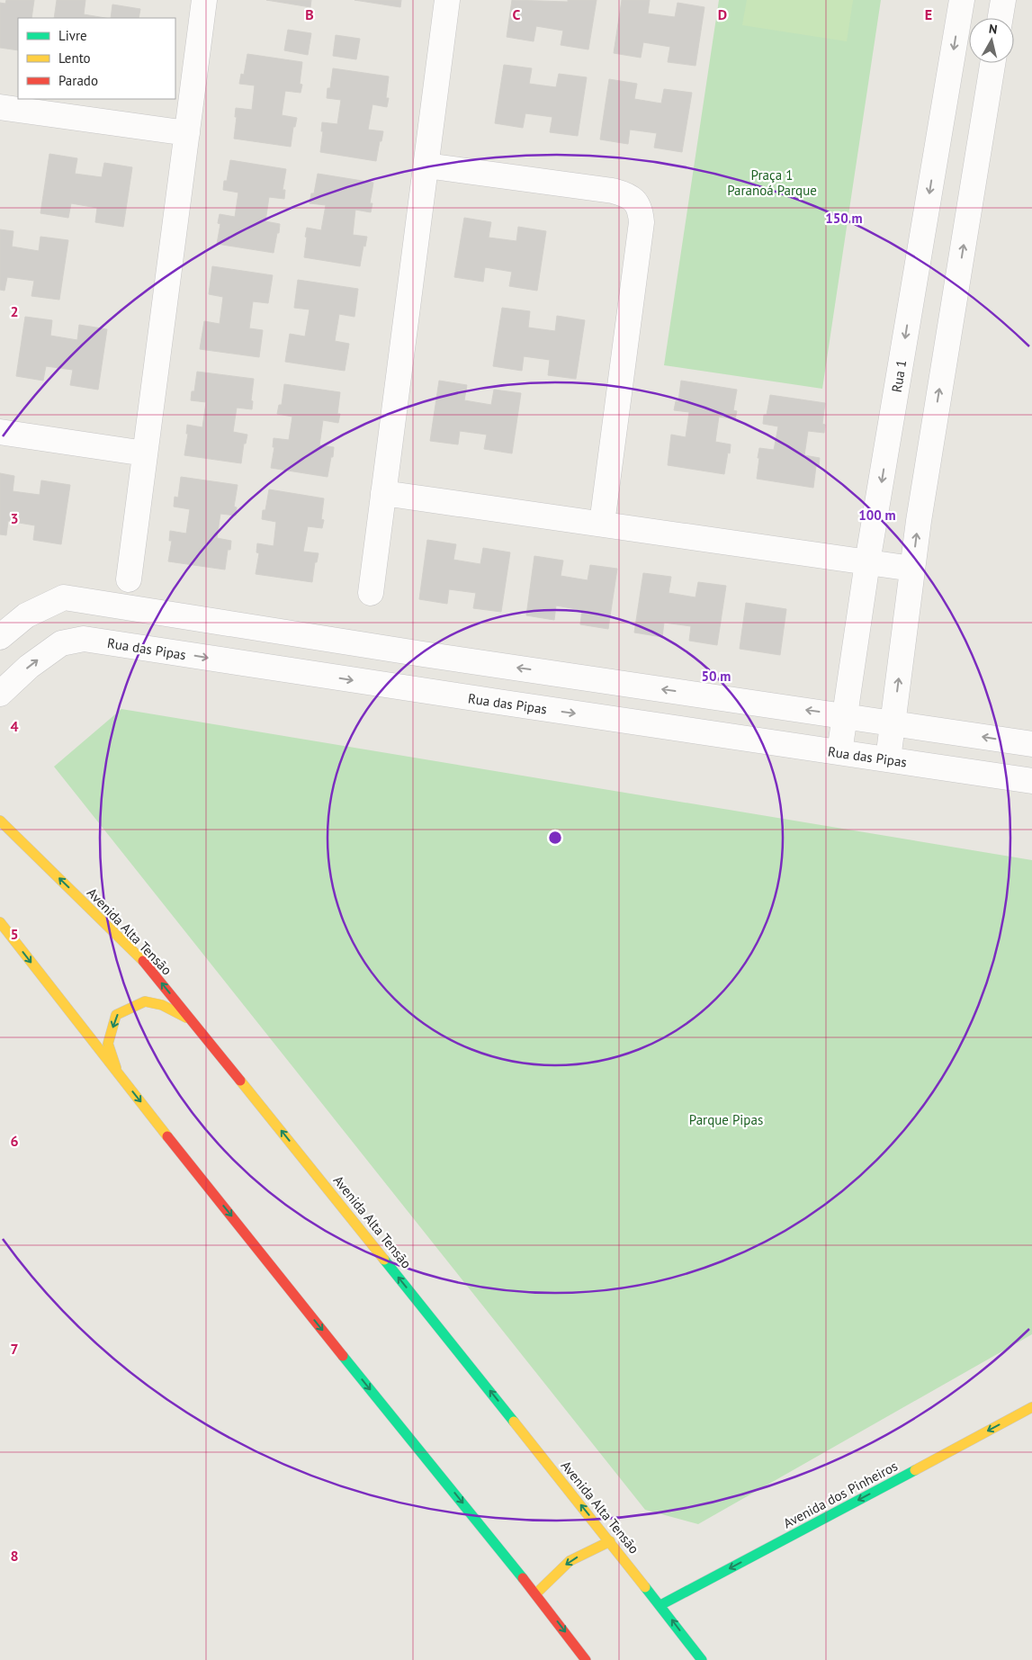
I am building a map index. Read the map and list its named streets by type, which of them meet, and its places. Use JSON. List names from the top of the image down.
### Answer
{
  "streets": {
    "street": [
      "Rua 1",
      "Rua das Pipas",
      "Avenida Alta Tensão",
      "Avenida dos Pinheiros"
    ]
  },
  "crossings": [
    ["Rua 1", "Rua das Pipas"],
    ["Avenida Alta Tensão", "Avenida dos Pinheiros"]
  ],
  "one_way": ["Avenida Alta Tensão", "Avenida dos Pinheiros"],
  "parks": ["Praça 1 Paranoá Parque", "Parque Pipas"],
  "legend": ["Livre", "Lento", "Parado"],
  "north": "top",
  "grid": {
    "columns": [
      "B",
      "C",
      "D",
      "E"
    ],
    "rows": [
      "2",
      "3",
      "4",
      "5",
      "6",
      "7",
      "8"
    ]
  },
  "rings": ["150 m", "100 m", "50 m"]
}
